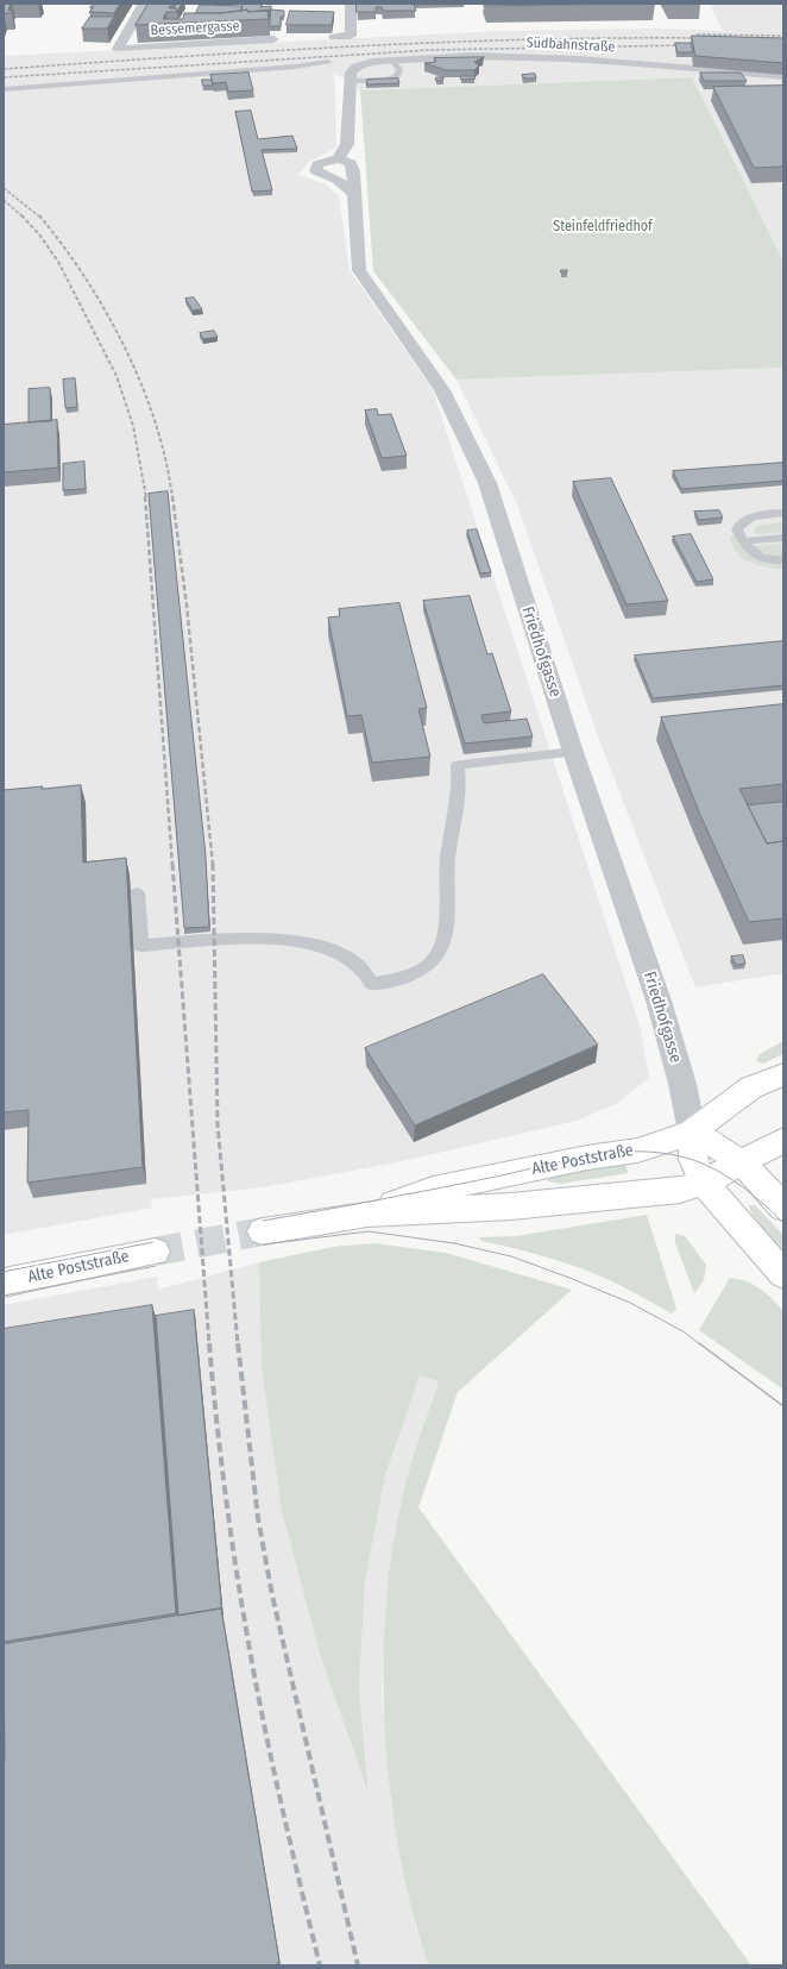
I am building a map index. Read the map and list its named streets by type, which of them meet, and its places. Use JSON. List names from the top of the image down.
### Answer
{
  "streets": {
    "main road": ["Alte Poststraße"],
    "street": ["Bessemergasse", "Südbahnstraße", "Friedhofgasse"]
  },
  "crossings": [
    ["Friedhofgasse", "Alte Poststraße"]
  ],
  "parks": ["Steinfeldfriedhof"]
}
